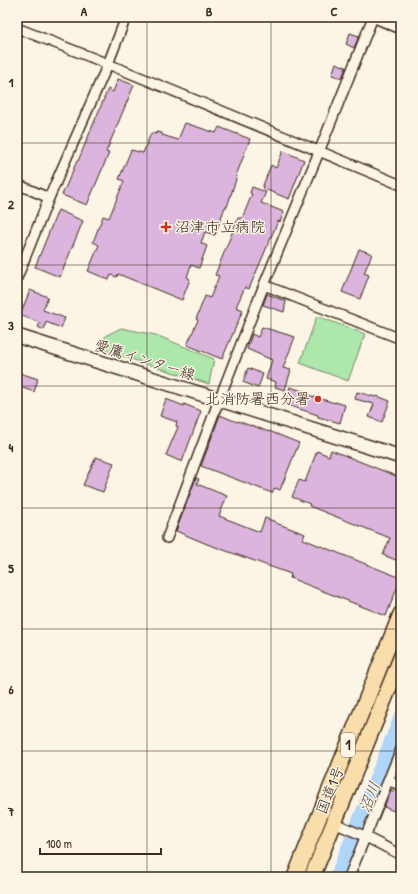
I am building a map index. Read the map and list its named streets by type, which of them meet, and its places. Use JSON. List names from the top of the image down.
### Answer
{
  "streets": {
    "highway": ["1", "国道1号"],
    "main road": ["愛鷹インター線"]
  },
  "water": ["沼川"],
  "places": {
    "health": ["沼津市立病院"],
    "other": ["北消防署西分署"]
  },
  "scale_bar": "100 m",
  "grid": {
    "columns": ["A", "B", "C"],
    "rows": [
      "1",
      "2",
      "3",
      "4",
      "5",
      "6",
      "7"
    ]
  }
}
